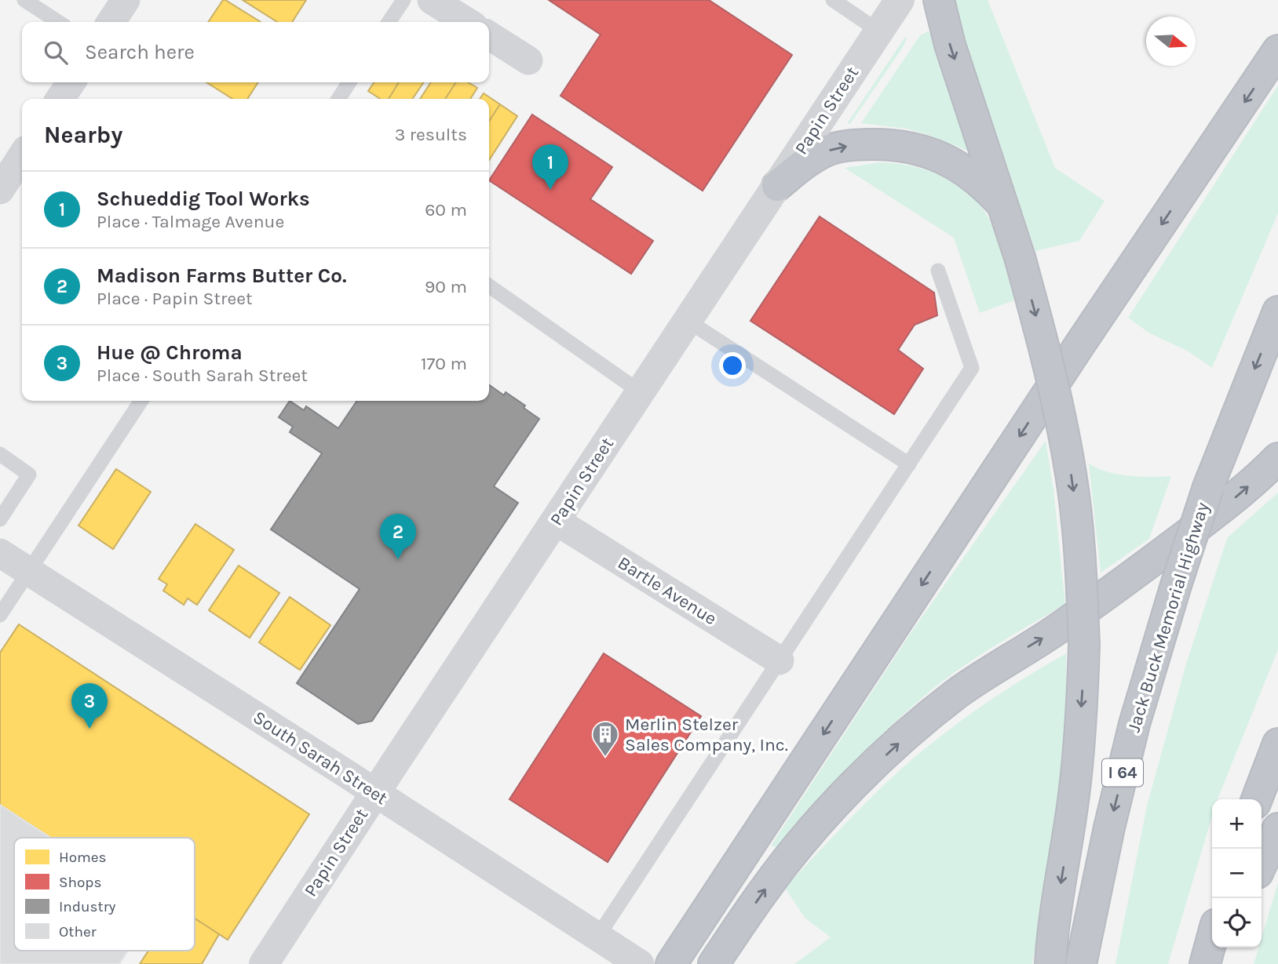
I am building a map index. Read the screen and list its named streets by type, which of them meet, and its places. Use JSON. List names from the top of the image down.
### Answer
{
  "streets": {
    "highway": ["Jack Buck Memorial Highway", "I 64"],
    "street": ["Papin Street", "Bartle Avenue", "South Sarah Street"]
  },
  "crossings": [
    ["Papin Street", "Bartle Avenue"],
    ["Papin Street", "South Sarah Street"]
  ],
  "places": {
    "building": ["Merlin Stelzer Sales Company, Inc."]
  },
  "legend": [
    "Homes",
    "Shops",
    "Industry",
    "Other"
  ],
  "north": "right",
  "page": {
    "search": "Search here",
    "heading": ["Nearby", "3 results"],
    "pins": ["1", "2", "3"],
    "list": [
      {
        "mark": "1",
        "name": "Schueddig Tool Works",
        "note": "Place · Talmage Avenue",
        "value": "60 m"
      },
      {
        "mark": "2",
        "name": "Madison Farms Butter Co.",
        "note": "Place · Papin Street",
        "value": "90 m"
      },
      {
        "mark": "3",
        "name": "Hue @ Chroma",
        "note": "Place · South Sarah Street",
        "value": "170 m"
      }
    ],
    "map_buttons": ["+", "−"]
  }
}
